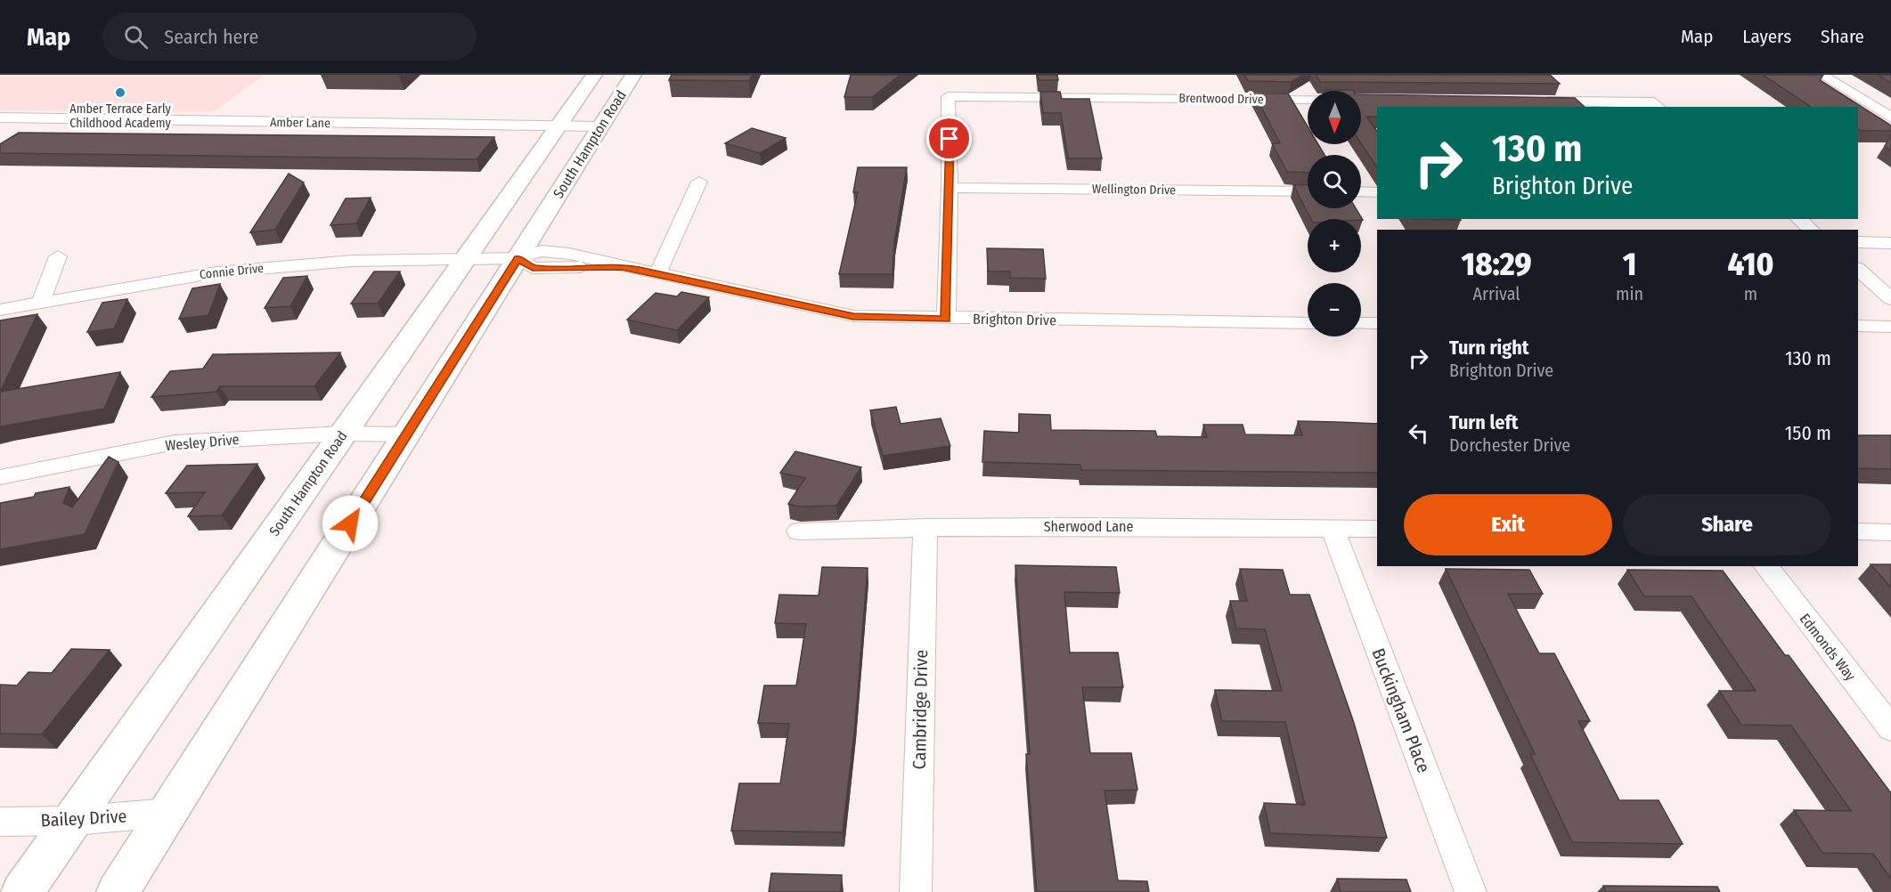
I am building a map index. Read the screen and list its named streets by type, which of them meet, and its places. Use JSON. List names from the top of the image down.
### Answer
{
  "streets": {
    "main road": ["South Hampton Road"],
    "street": [
      "Brentwood Drive",
      "Amber Lane",
      "Wellington Drive",
      "Connie Drive",
      "Brighton Drive",
      "Wesley Drive",
      "Sherwood Lane",
      "Edmonds Way",
      "Cambridge Drive",
      "Buckingham Place",
      "Bailey Drive"
    ]
  },
  "crossings": [
    ["Brentwood Drive", "Wellington Drive"],
    ["Amber Lane", "South Hampton Road"],
    ["South Hampton Road", "Connie Drive"],
    ["South Hampton Road", "Brighton Drive"],
    ["South Hampton Road", "Wesley Drive"],
    ["South Hampton Road", "Bailey Drive"],
    ["Connie Drive", "Brighton Drive"],
    ["Sherwood Lane", "Cambridge Drive"],
    ["Sherwood Lane", "Buckingham Place"]
  ],
  "places": ["Amber Terrace Early Childhood Academy"],
  "north": "bottom",
  "page": {
    "header": "Map",
    "search": "Search here",
    "nav": ["Map", "Layers", "Share"],
    "map_buttons": ["+", "−"],
    "turn": ["130 m", "Brighton Drive"],
    "eta": [
      "18:29",
      "Arrival",
      "1",
      "min",
      "410",
      "m"
    ],
    "list": [
      {
        "name": "Turn right",
        "note": "Brighton Drive",
        "value": "130 m"
      },
      {
        "name": "Turn left",
        "note": "Dorchester Drive",
        "value": "150 m"
      }
    ],
    "buttons": ["Exit", "Share"]
  }
}
